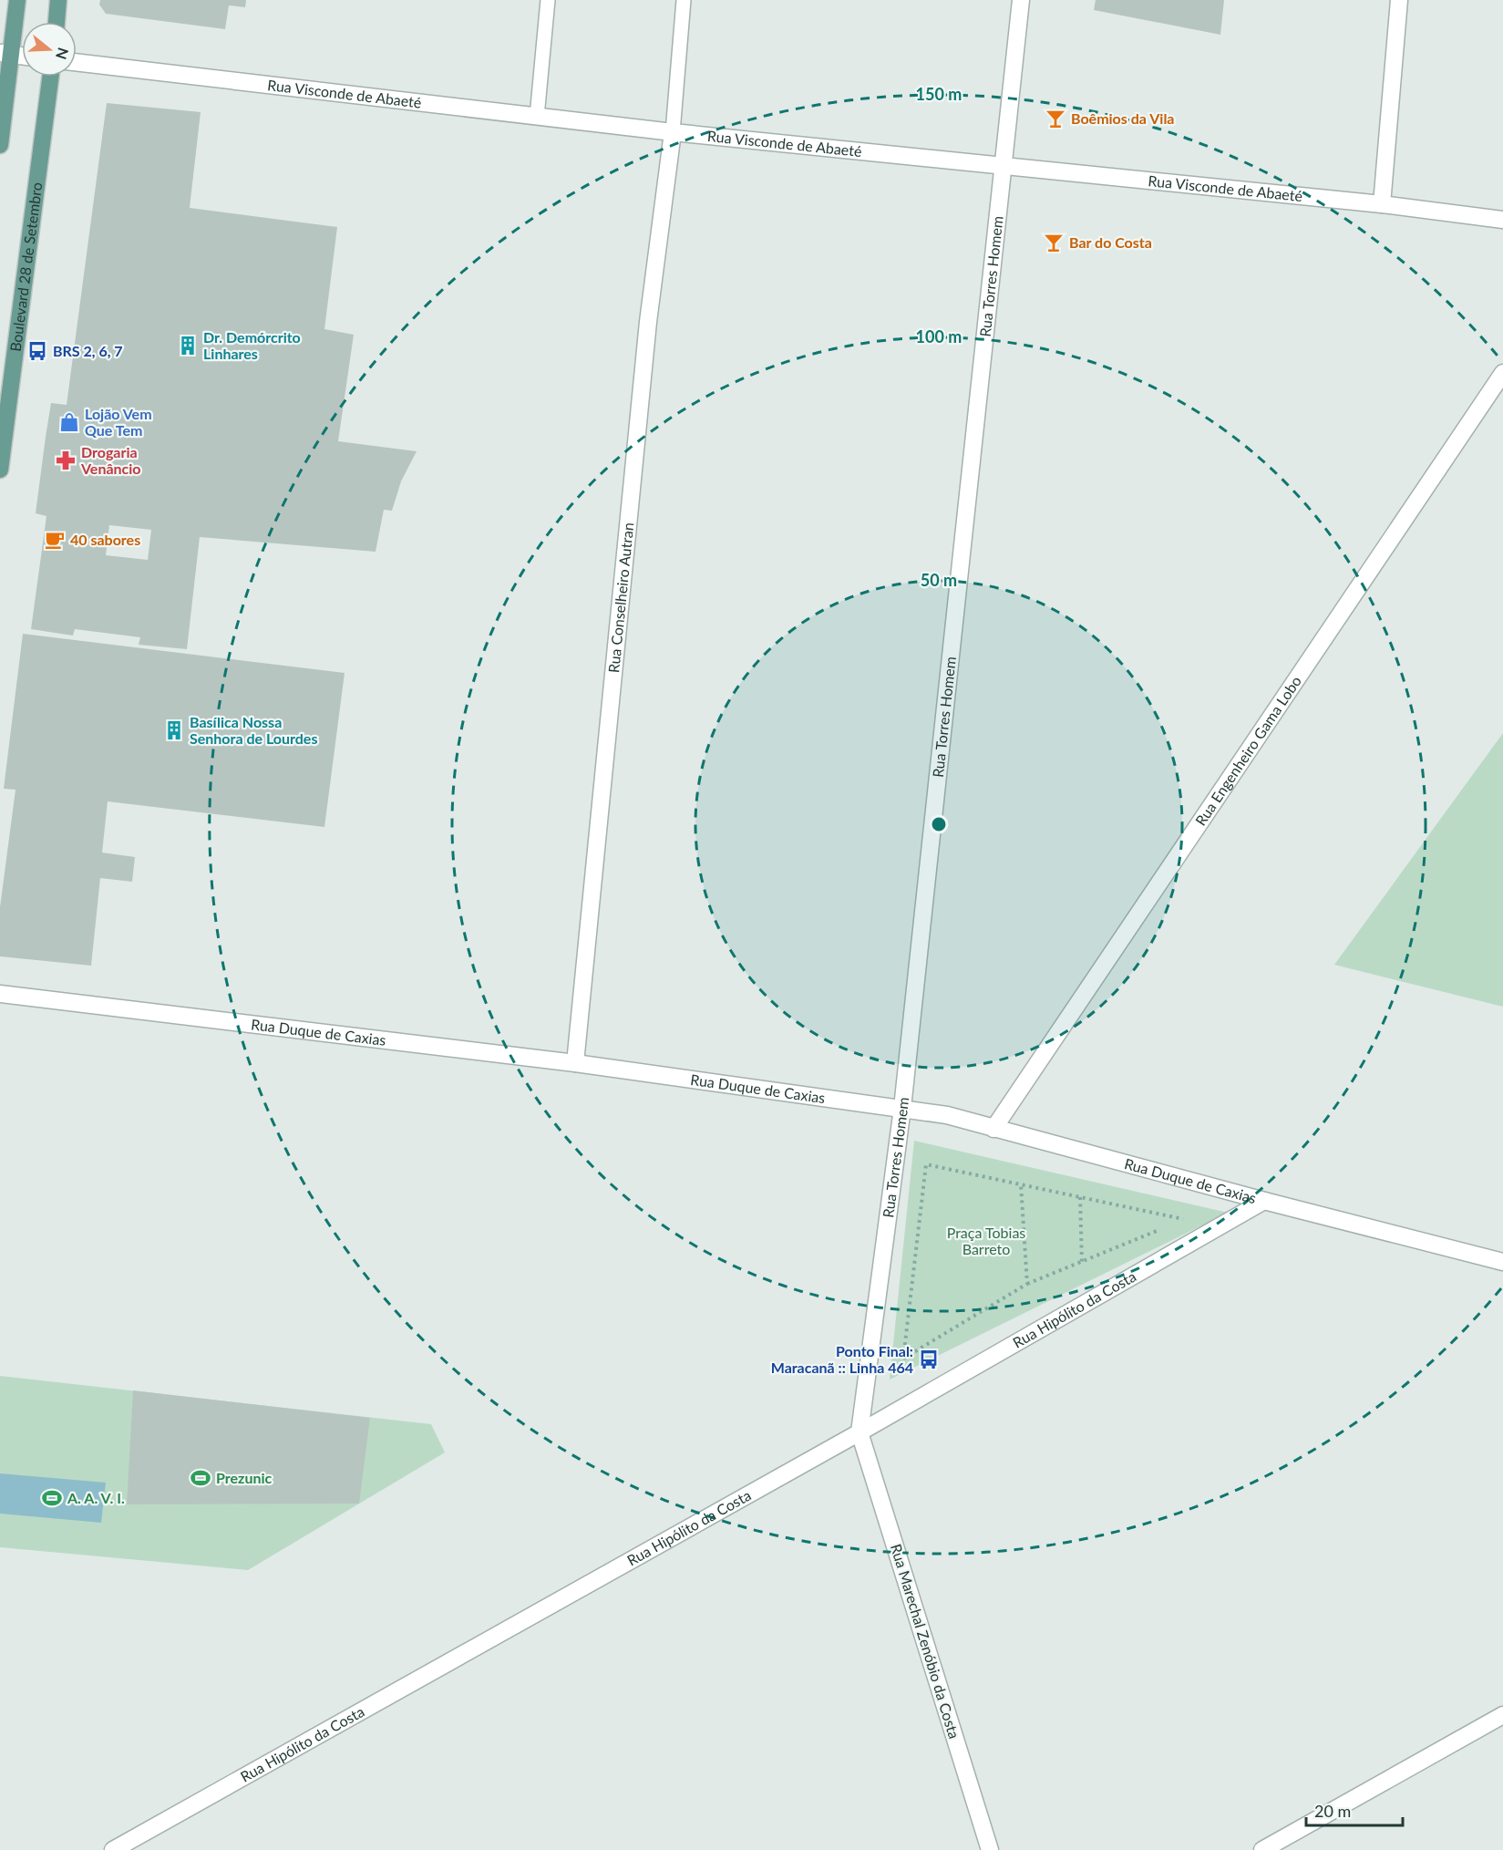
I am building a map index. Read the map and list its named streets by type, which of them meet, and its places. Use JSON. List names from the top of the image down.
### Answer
{
  "streets": {
    "main road": ["Boulevard 28 de Setembro"],
    "street": [
      "Rua Visconde de Abaeté",
      "Rua Torres Homem",
      "Rua Conselheiro Autran",
      "Rua Engenheiro Gama Lobo",
      "Rua Duque de Caxias",
      "Rua Hipólito da Costa",
      "Rua Marechal Zenóbio da Costa"
    ]
  },
  "crossings": [
    ["Rua Visconde de Abaeté", "Rua Torres Homem"],
    ["Rua Visconde de Abaeté", "Rua Conselheiro Autran"],
    ["Rua Torres Homem", "Rua Duque de Caxias"],
    ["Rua Torres Homem", "Rua Hipólito da Costa"],
    ["Rua Torres Homem", "Rua Marechal Zenóbio da Costa"],
    ["Rua Conselheiro Autran", "Rua Duque de Caxias"],
    ["Rua Engenheiro Gama Lobo", "Rua Duque de Caxias"],
    ["Rua Duque de Caxias", "Rua Hipólito da Costa"],
    ["Rua Hipólito da Costa", "Rua Marechal Zenóbio da Costa"]
  ],
  "parks": ["Praça Tobias Barreto"],
  "places": {
    "bar": ["Boêmios da Vila", "Bar do Costa"],
    "building": ["Dr. Demórcrito Linhares", "Basílica Nossa Senhora de Lourdes"],
    "bus stop": ["BRS 2, 6, 7", "Ponto Final: Maracanã :: Linha 464"],
    "shop": ["Lojão Vem Que Tem"],
    "pharmacy": ["Drogaria Venâncio"],
    "cafe": ["40 sabores"],
    "sports": ["Prezunic", "A. A. V. I."]
  },
  "scale_bar": "20 m",
  "north": "right",
  "rings": ["150 m", "100 m", "50 m"]
}
